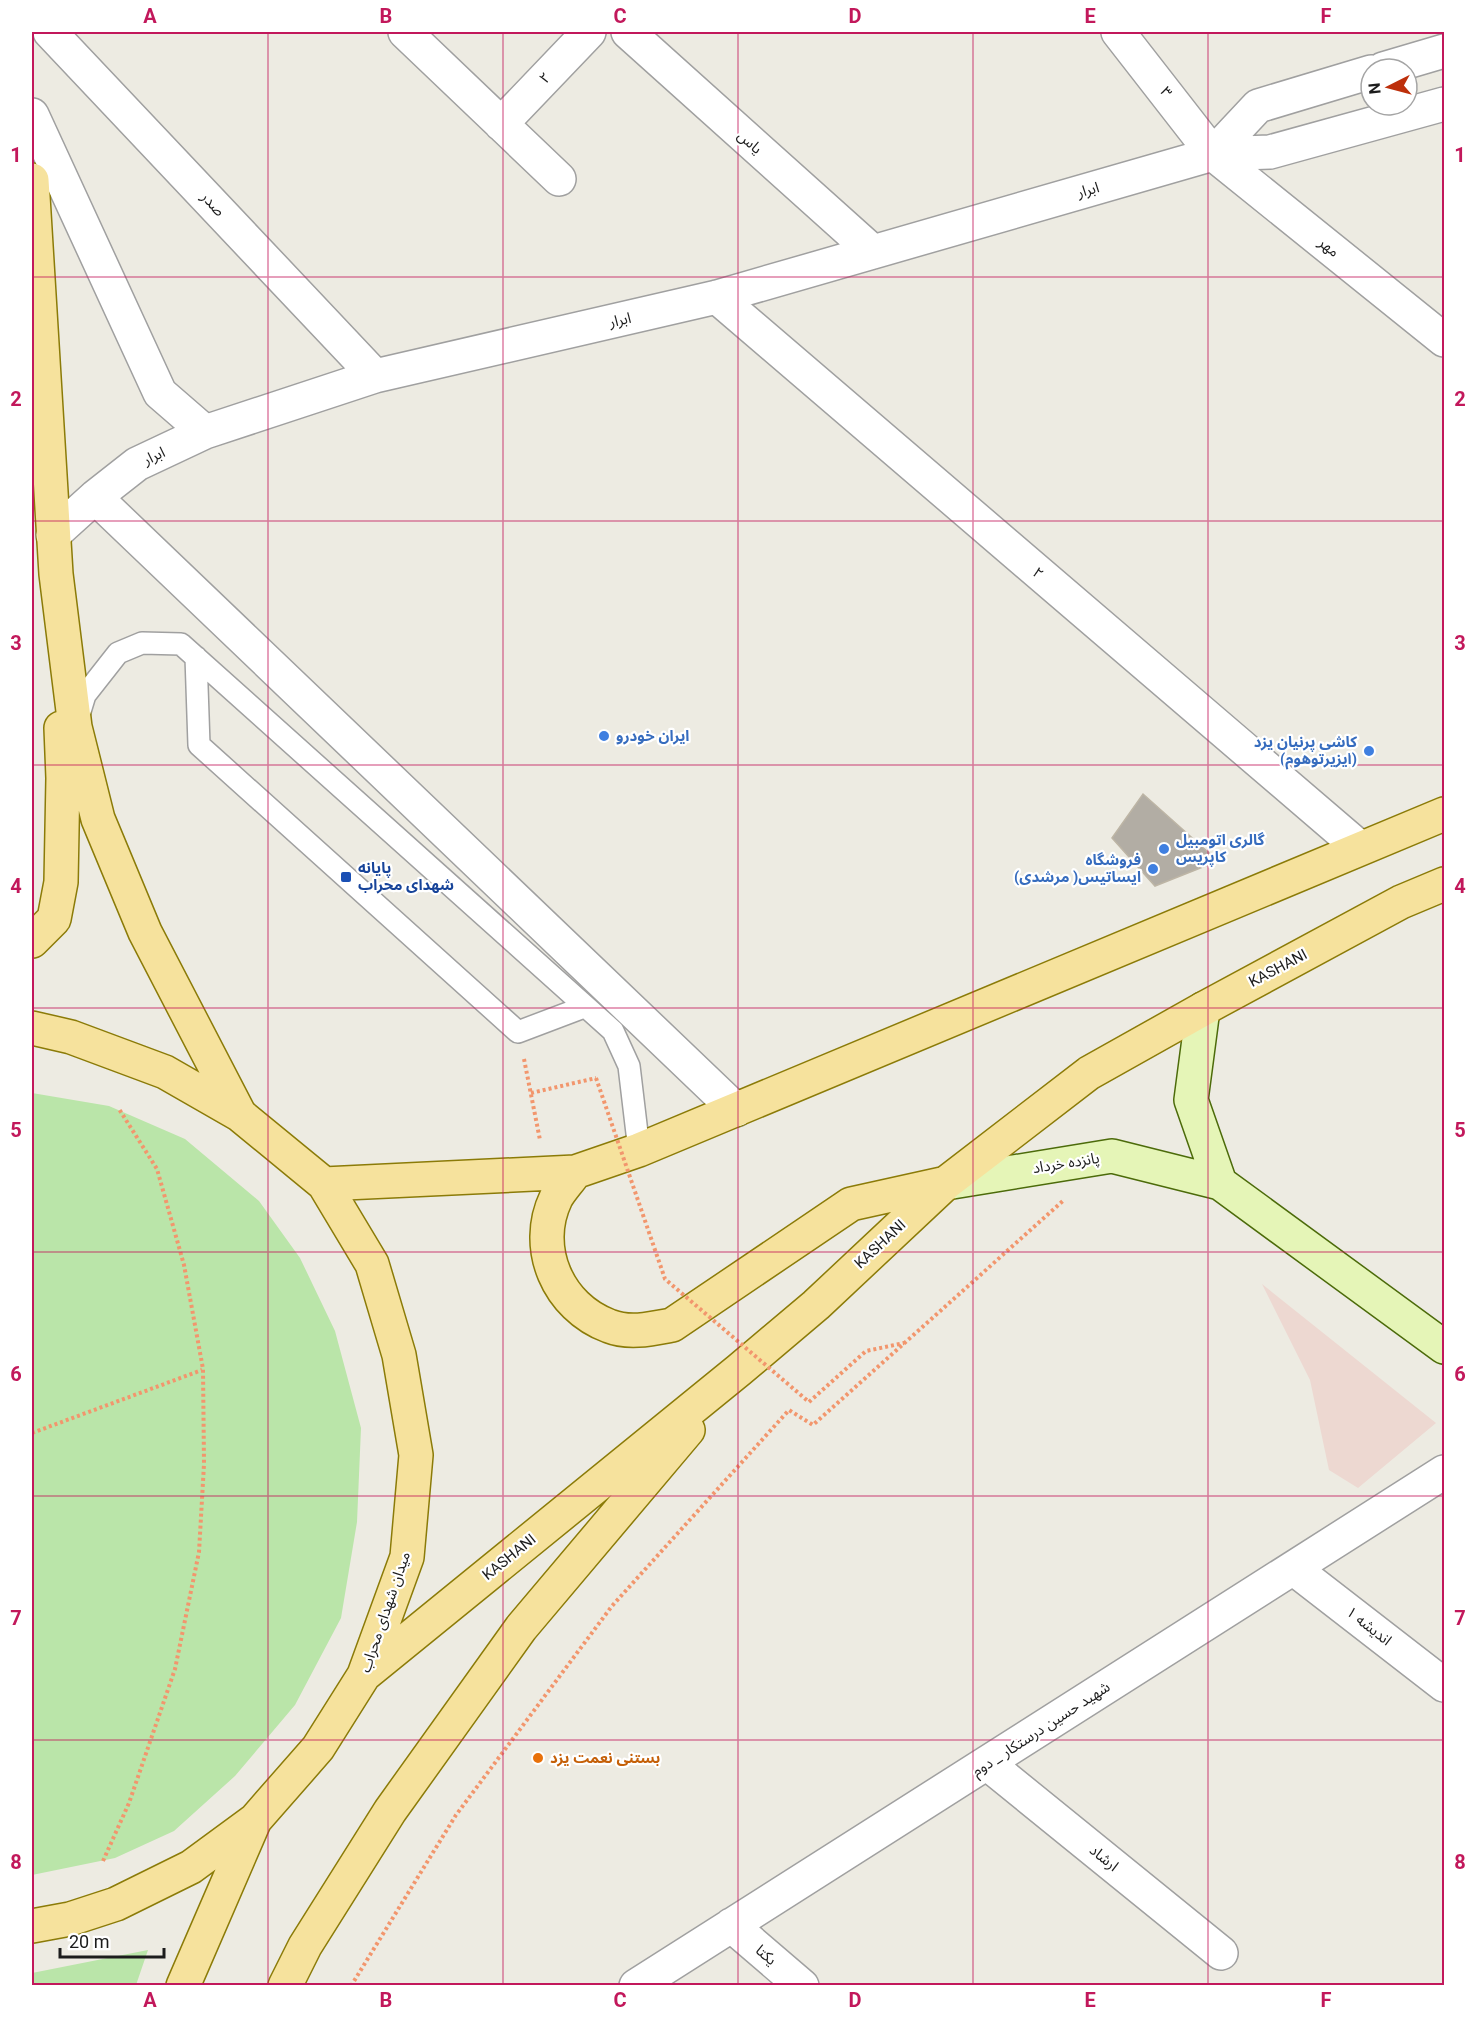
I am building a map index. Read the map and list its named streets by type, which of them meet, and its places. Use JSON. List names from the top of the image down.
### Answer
{
  "streets": {
    "main road": ["KASHANI", "میدان شهدای محراب"],
    "street": [
      "۲",
      "۳",
      "یاس",
      "ابرار",
      "صدر",
      "مهر",
      "پانزده خرداد",
      "اندیشه ۱",
      "شهید حسین درستکار _ دوم",
      "ارشاد",
      "یکتا"
    ]
  },
  "crossings": [
    ["۲", "ابرار"],
    ["۳", "ابرار"],
    ["۳", "مهر"],
    ["یاس", "ابرار"],
    ["ابرار", "صدر"],
    ["ابرار", "مهر"],
    ["KASHANI", "پانزده خرداد"],
    ["KASHANI", "میدان شهدای محراب"],
    ["اندیشه ۱", "شهید حسین درستکار _ دوم"],
    ["شهید حسین درستکار _ دوم", "ارشاد"],
    ["شهید حسین درستکار _ دوم", "یکتا"]
  ],
  "places": {
    "other": [
      "ایران خودرو",
      "کاشی پرنیان یزد (ایزیرتوهوم)",
      "گالری اتومبیل کاپریس",
      "فروشگاه ایساتیس( مرشدی)",
      "بستنی نعمت یزد"
    ],
    "transit": ["پایانه شهدای محراب"]
  },
  "scale_bar": "20 m",
  "north": "left",
  "grid": {
    "columns": [
      "A",
      "B",
      "C",
      "D",
      "E",
      "F"
    ],
    "rows": [
      "1",
      "2",
      "3",
      "4",
      "5",
      "6",
      "7",
      "8"
    ]
  }
}
